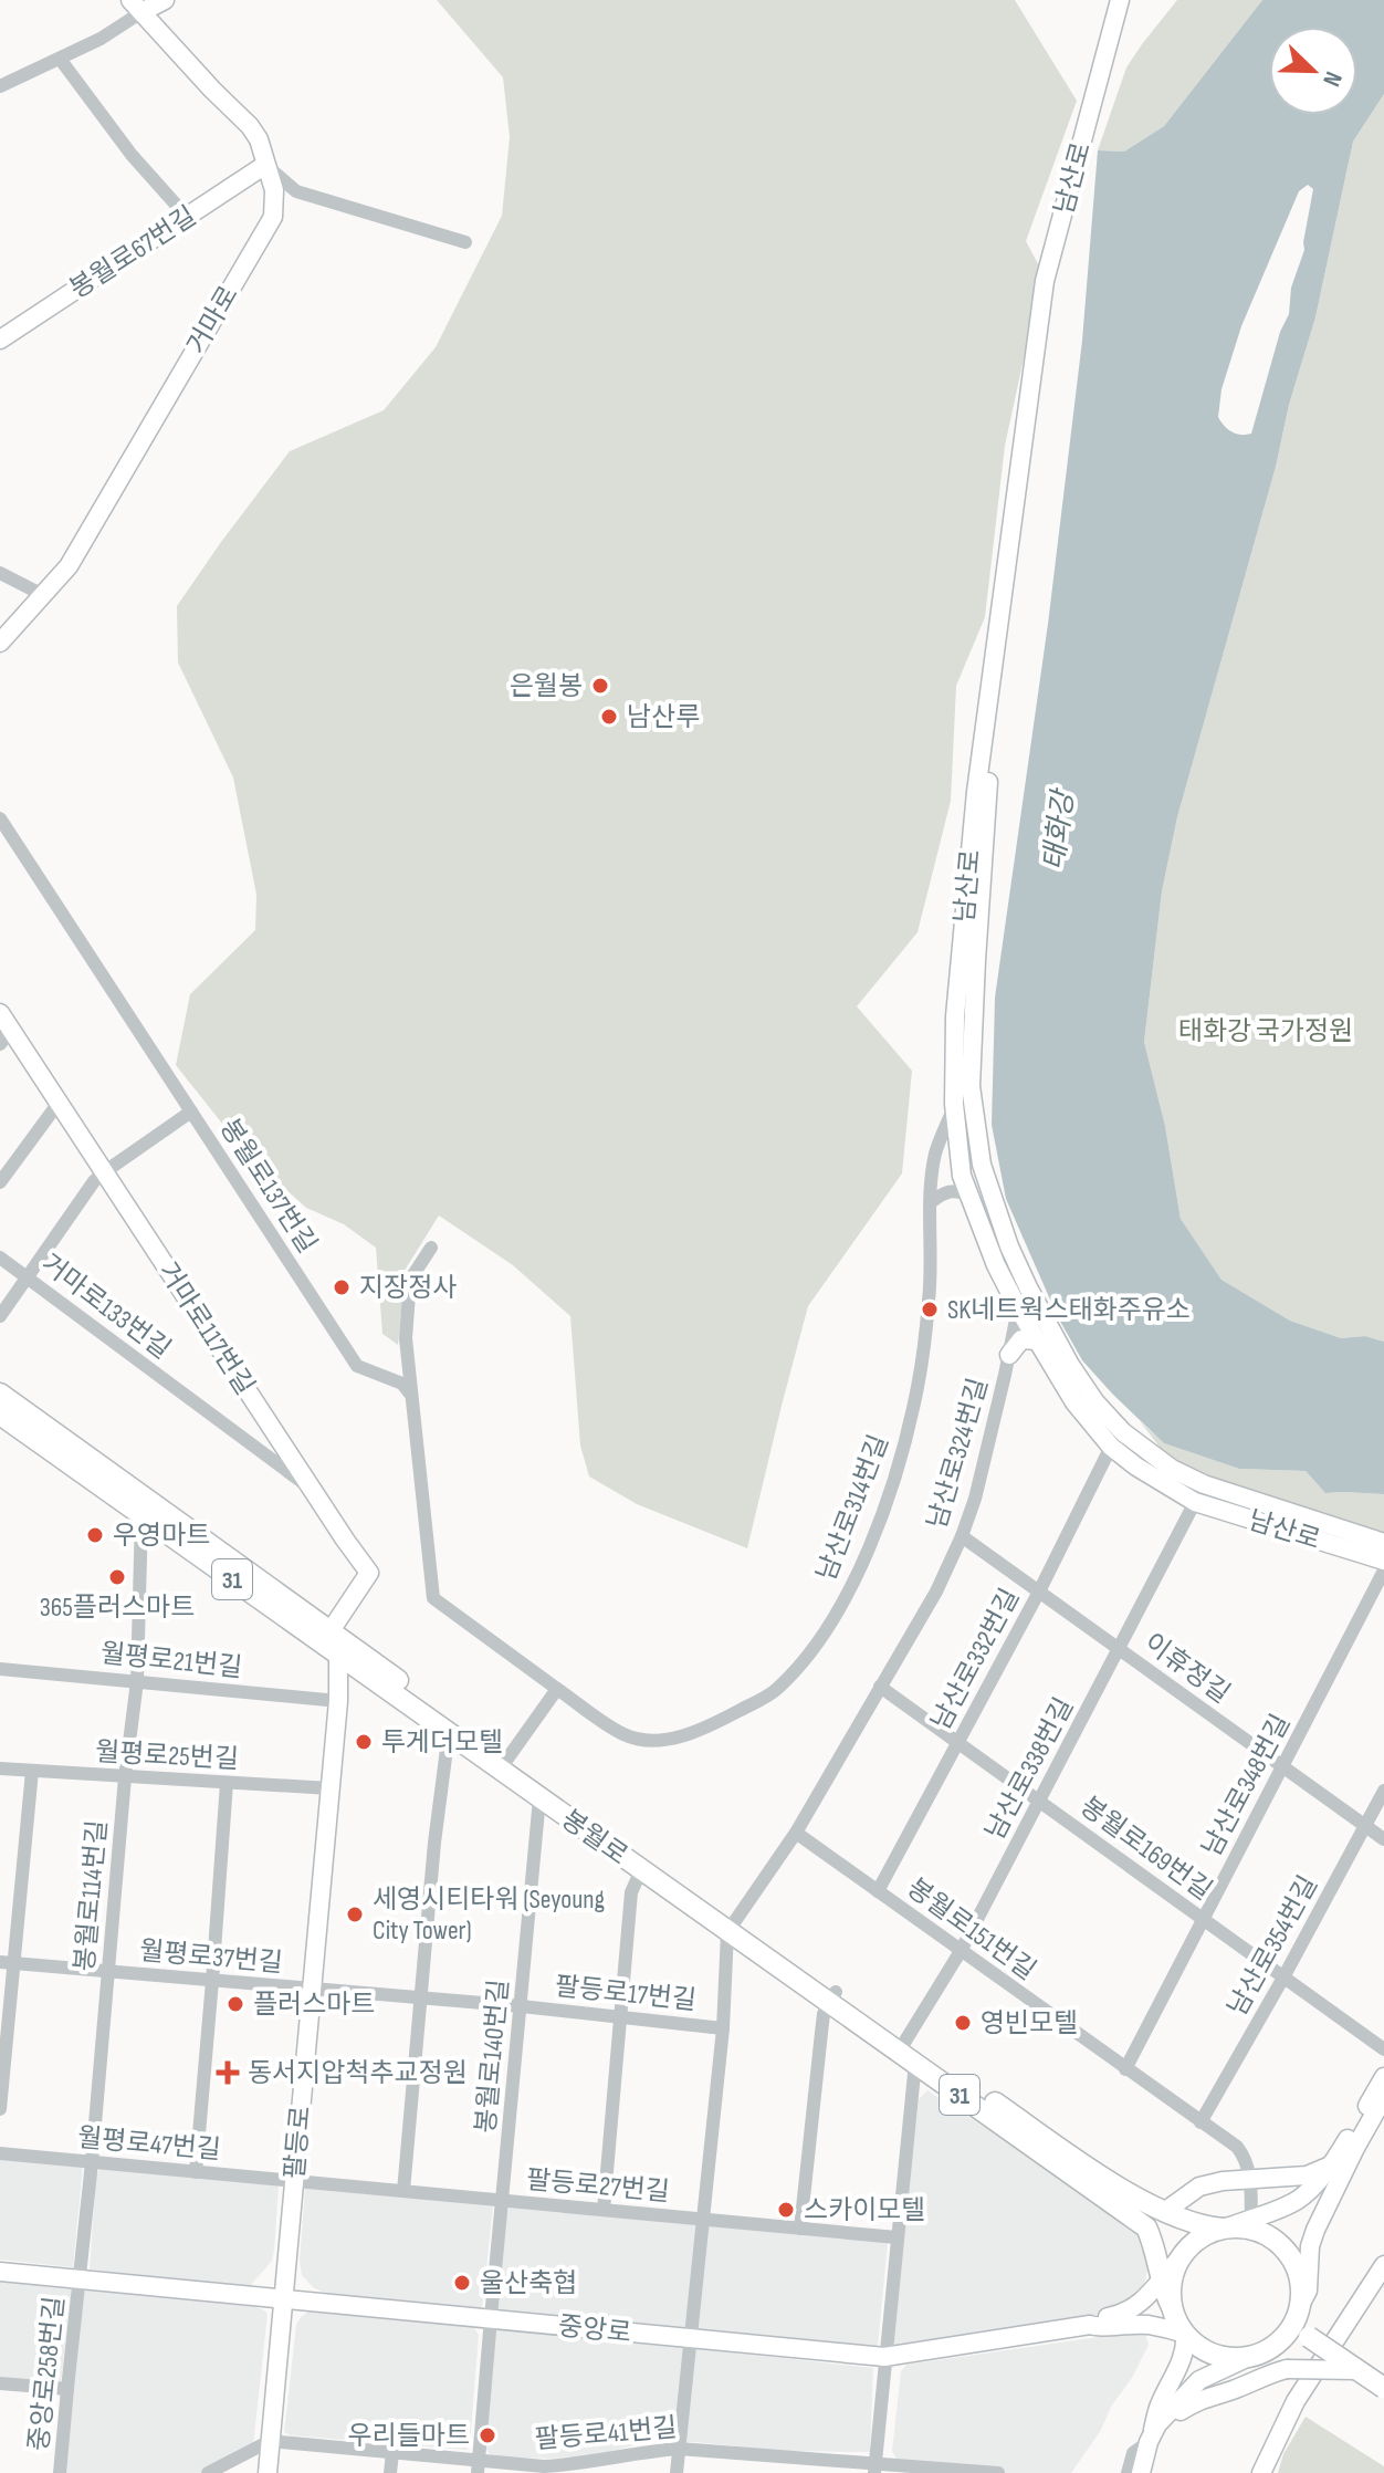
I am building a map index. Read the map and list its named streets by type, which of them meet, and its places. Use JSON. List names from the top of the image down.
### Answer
{
  "streets": {
    "main road": [
      "남산로",
      "봉월로67번길",
      "거마로",
      "거마로117번길",
      "31",
      "봉월로",
      "팔등로",
      "중앙로"
    ],
    "street": [
      "봉월로137번길",
      "거마로133번길",
      "남산로324번길",
      "남산로314번길",
      "남산로332번길",
      "월평로21번길",
      "이휴정길",
      "월평로25번길",
      "남산로338번길",
      "남산로348번길",
      "봉월로169번길",
      "봉월로114번길",
      "봉월로151번길",
      "남산로354번길",
      "월평로37번길",
      "팔등로17번길",
      "봉월로140번길",
      "월평로47번길",
      "팔등로27번길",
      "중앙로258번길",
      "팔등로41번길"
    ]
  },
  "crossings": [
    ["남산로", "남산로324번길"],
    ["남산로", "남산로314번길"],
    ["남산로", "남산로332번길"],
    ["남산로", "남산로338번길"],
    ["봉월로67번길", "거마로"],
    ["거마로133번길", "거마로117번길"],
    ["거마로117번길", "봉월로"],
    ["거마로117번길", "팔등로"],
    ["남산로324번길", "이휴정길"],
    ["남산로324번길", "봉월로169번길"],
    ["남산로324번길", "봉월로151번길"],
    ["31", "남산로338번길"],
    ["남산로332번길", "이휴정길"],
    ["남산로332번길", "봉월로169번길"],
    ["남산로332번길", "봉월로151번길"],
    ["월평로21번길", "봉월로114번길"],
    ["월평로21번길", "팔등로"],
    ["이휴정길", "남산로338번길"],
    ["이휴정길", "남산로348번길"],
    ["이휴정길", "남산로354번길"],
    ["월평로25번길", "봉월로114번길"],
    ["월평로25번길", "팔등로"],
    ["남산로338번길", "봉월로169번길"],
    ["남산로338번길", "봉월로151번길"],
    ["남산로348번길", "봉월로169번길"],
    ["남산로348번길", "봉월로151번길"],
    ["봉월로", "봉월로114번길"],
    ["봉월로", "봉월로140번길"],
    ["봉월로", "팔등로"],
    ["봉월로169번길", "남산로354번길"],
    ["봉월로114번길", "월평로37번길"],
    ["봉월로114번길", "월평로47번길"],
    ["봉월로114번길", "중앙로"],
    ["봉월로114번길", "중앙로258번길"],
    ["봉월로151번길", "남산로354번길"],
    ["봉월로151번길", "중앙로"],
    ["월평로37번길", "팔등로17번길"],
    ["월평로37번길", "팔등로"],
    ["팔등로17번길", "봉월로140번길"],
    ["팔등로17번길", "팔등로"],
    ["봉월로140번길", "팔등로27번길"],
    ["봉월로140번길", "중앙로"],
    ["봉월로140번길", "팔등로41번길"],
    ["팔등로", "월평로47번길"],
    ["팔등로", "팔등로27번길"],
    ["팔등로", "중앙로"],
    ["팔등로", "팔등로41번길"],
    ["월평로47번길", "팔등로27번길"],
    ["중앙로", "중앙로258번길"]
  ],
  "water": ["태화강"],
  "parks": ["태화강 국가정원"],
  "places": {
    "other": [
      "은월봉",
      "남산루",
      "지장정사",
      "SK네트웍스태화주유소",
      "우영마트",
      "365플러스마트",
      "투게더모텔",
      "세영시티타워 (Seyoung City Tower)",
      "플러스마트",
      "영빈모텔",
      "스카이모텔",
      "울산축협",
      "우리들마트"
    ],
    "health": ["동서지압척추교정원"]
  },
  "north": "bottom right"
}
